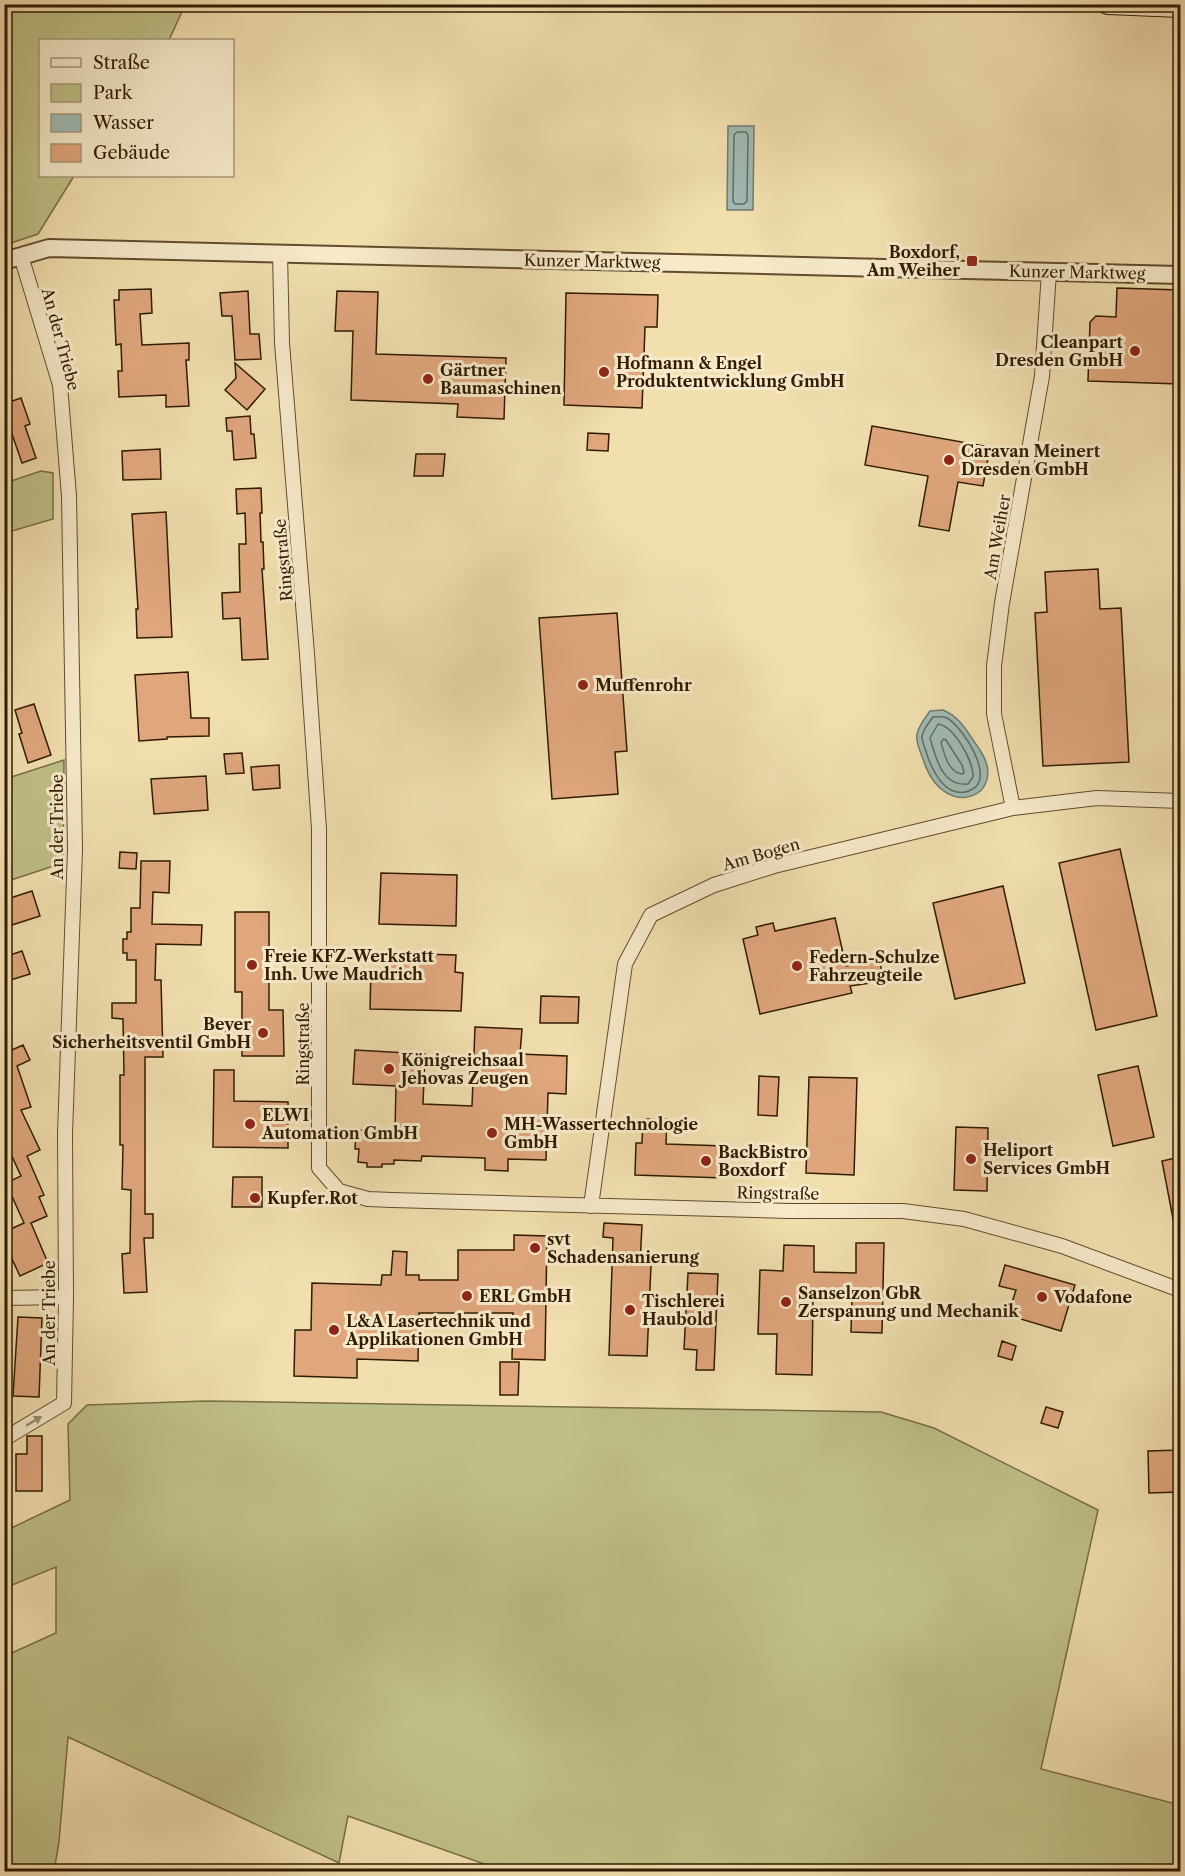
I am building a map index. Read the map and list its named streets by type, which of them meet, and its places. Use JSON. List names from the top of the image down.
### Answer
{
  "streets": {
    "street": [
      "Kunzer Marktweg",
      "An der Triebe",
      "Am Weiher",
      "Ringstraße",
      "Am Bogen"
    ]
  },
  "crossings": [
    ["Kunzer Marktweg", "An der Triebe"],
    ["Kunzer Marktweg", "Am Weiher"],
    ["Kunzer Marktweg", "Ringstraße"],
    ["Am Weiher", "Am Bogen"],
    ["Ringstraße", "Am Bogen"]
  ],
  "places": {
    "transit": ["Boxdorf, Am Weiher"],
    "other": [
      "Cleanpart Dresden GmbH",
      "Hofmann & Engel Produktentwicklung GmbH",
      "Gärtner Baumaschinen",
      "Caravan Meinert Dresden GmbH",
      "Muffenrohr",
      "Freie KFZ-Werkstatt Inh. Uwe Maudrich",
      "Federn-Schulze Fahrzeugteile",
      "Beyer Sicherheitsventil GmbH",
      "Königreichsaal Jehovas Zeugen",
      "ELWI Automation GmbH",
      "MH-Wassertechnologie GmbH",
      "Heliport Services GmbH",
      "BackBistro Boxdorf",
      "Kupfer.Rot",
      "svt Schadensanierung",
      "ERL GmbH",
      "Vodafone",
      "Sanselzon GbR Zerspanung und Mechanik",
      "Tischlerei Haubold",
      "L&A Lasertechnik und Applikationen GmbH"
    ]
  },
  "legend": [
    "Straße",
    "Park",
    "Wasser",
    "Gebäude"
  ]
}
